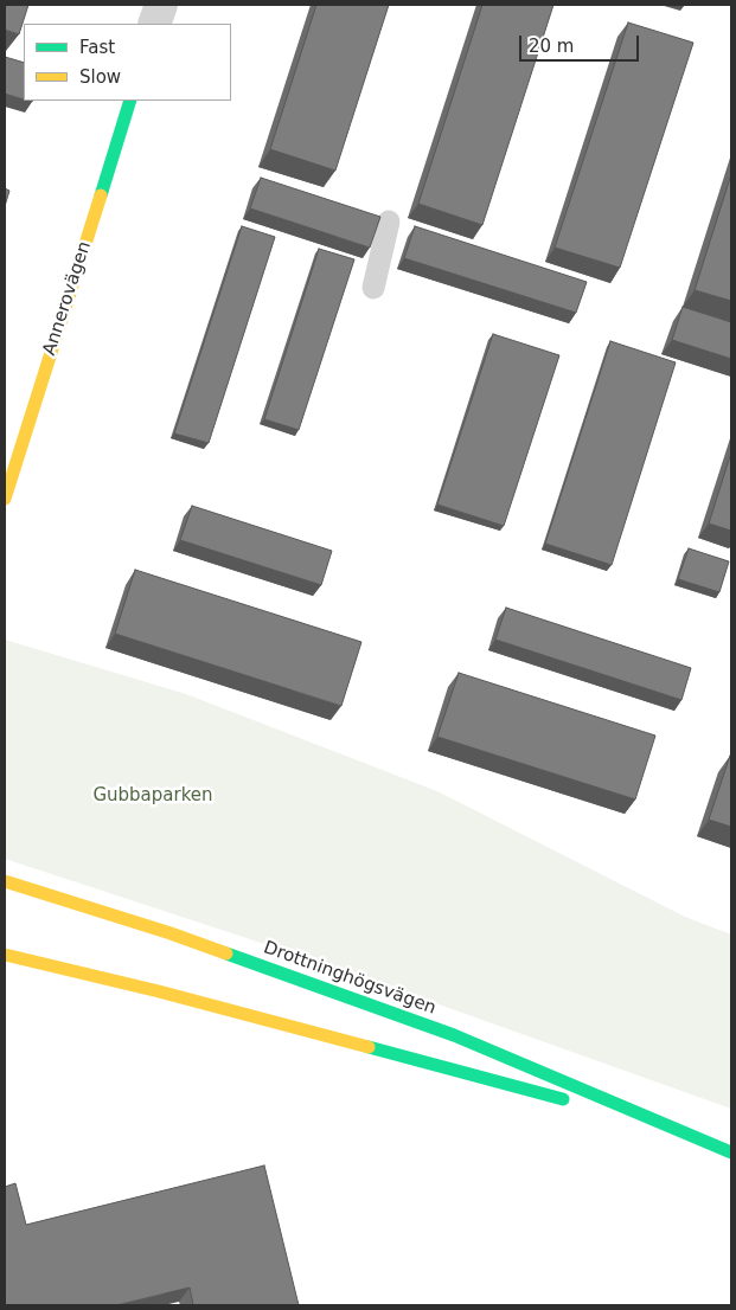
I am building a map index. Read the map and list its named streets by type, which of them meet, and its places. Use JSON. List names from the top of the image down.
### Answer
{
  "streets": {
    "street": ["Annerovägen", "Drottninghögsvägen"]
  },
  "parks": ["Gubbaparken"],
  "legend": ["Fast", "Slow"],
  "scale_bar": "20 m"
}
